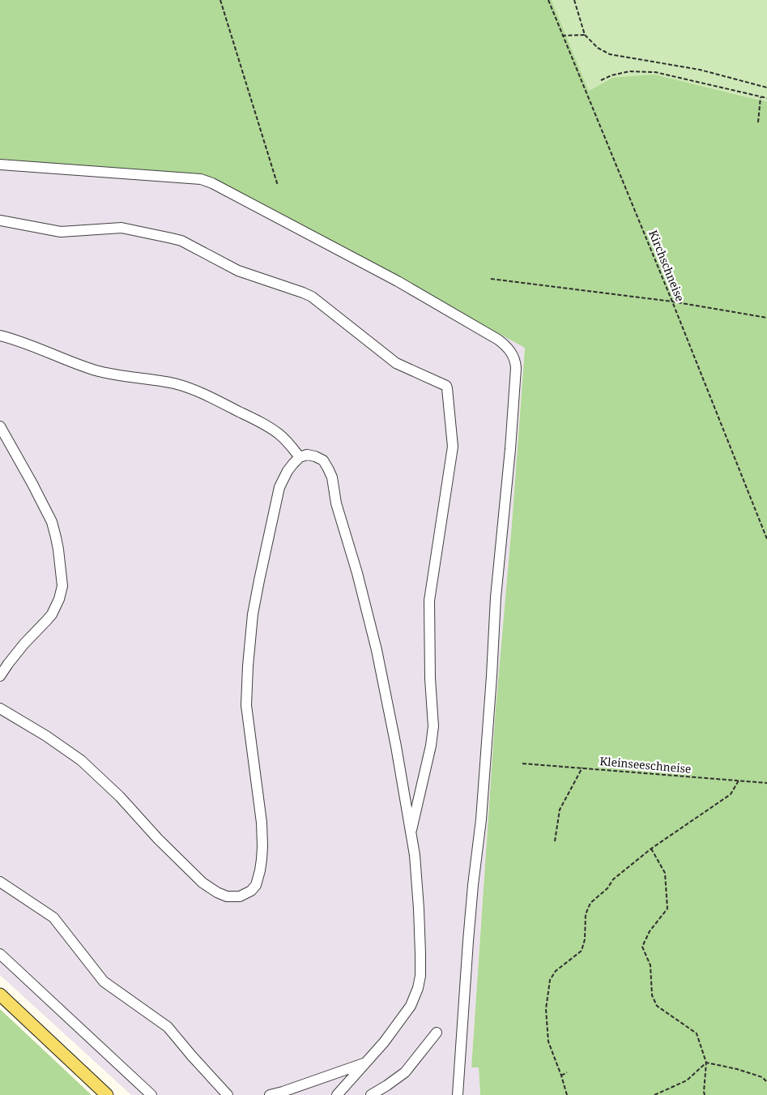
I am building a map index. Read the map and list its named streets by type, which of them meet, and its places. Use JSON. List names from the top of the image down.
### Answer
{
  "streets": {
    "path": ["Kirchschneise", "Kleinseeschneise"]
  }
}
